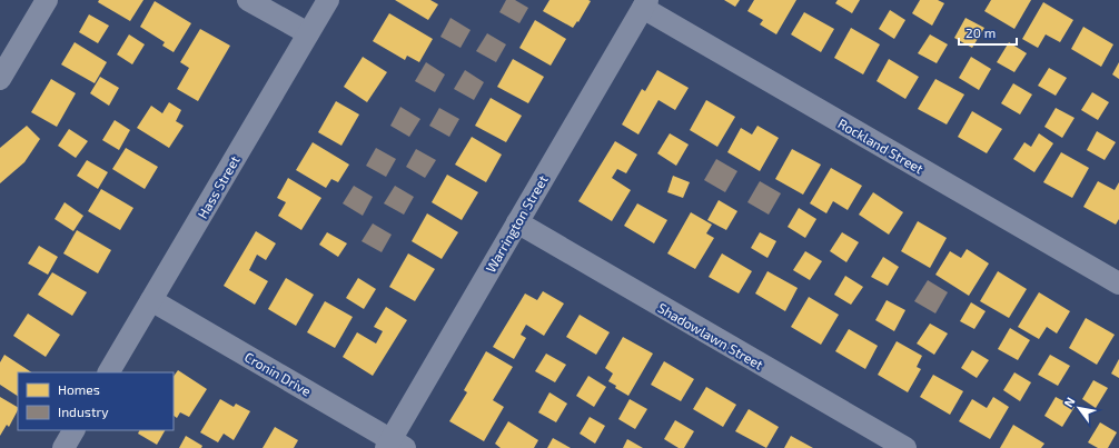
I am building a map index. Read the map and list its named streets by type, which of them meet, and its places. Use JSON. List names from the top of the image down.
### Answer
{
  "streets": {
    "street": [
      "Rockland Street",
      "Hass Street",
      "Warrington Street",
      "Shadowlawn Street",
      "Cronin Drive"
    ]
  },
  "crossings": [
    ["Rockland Street", "Warrington Street"],
    ["Hass Street", "Cronin Drive"],
    ["Warrington Street", "Shadowlawn Street"],
    ["Warrington Street", "Cronin Drive"]
  ],
  "legend": ["Homes", "Industry"],
  "scale_bar": "20 m",
  "north": "top left"
}
